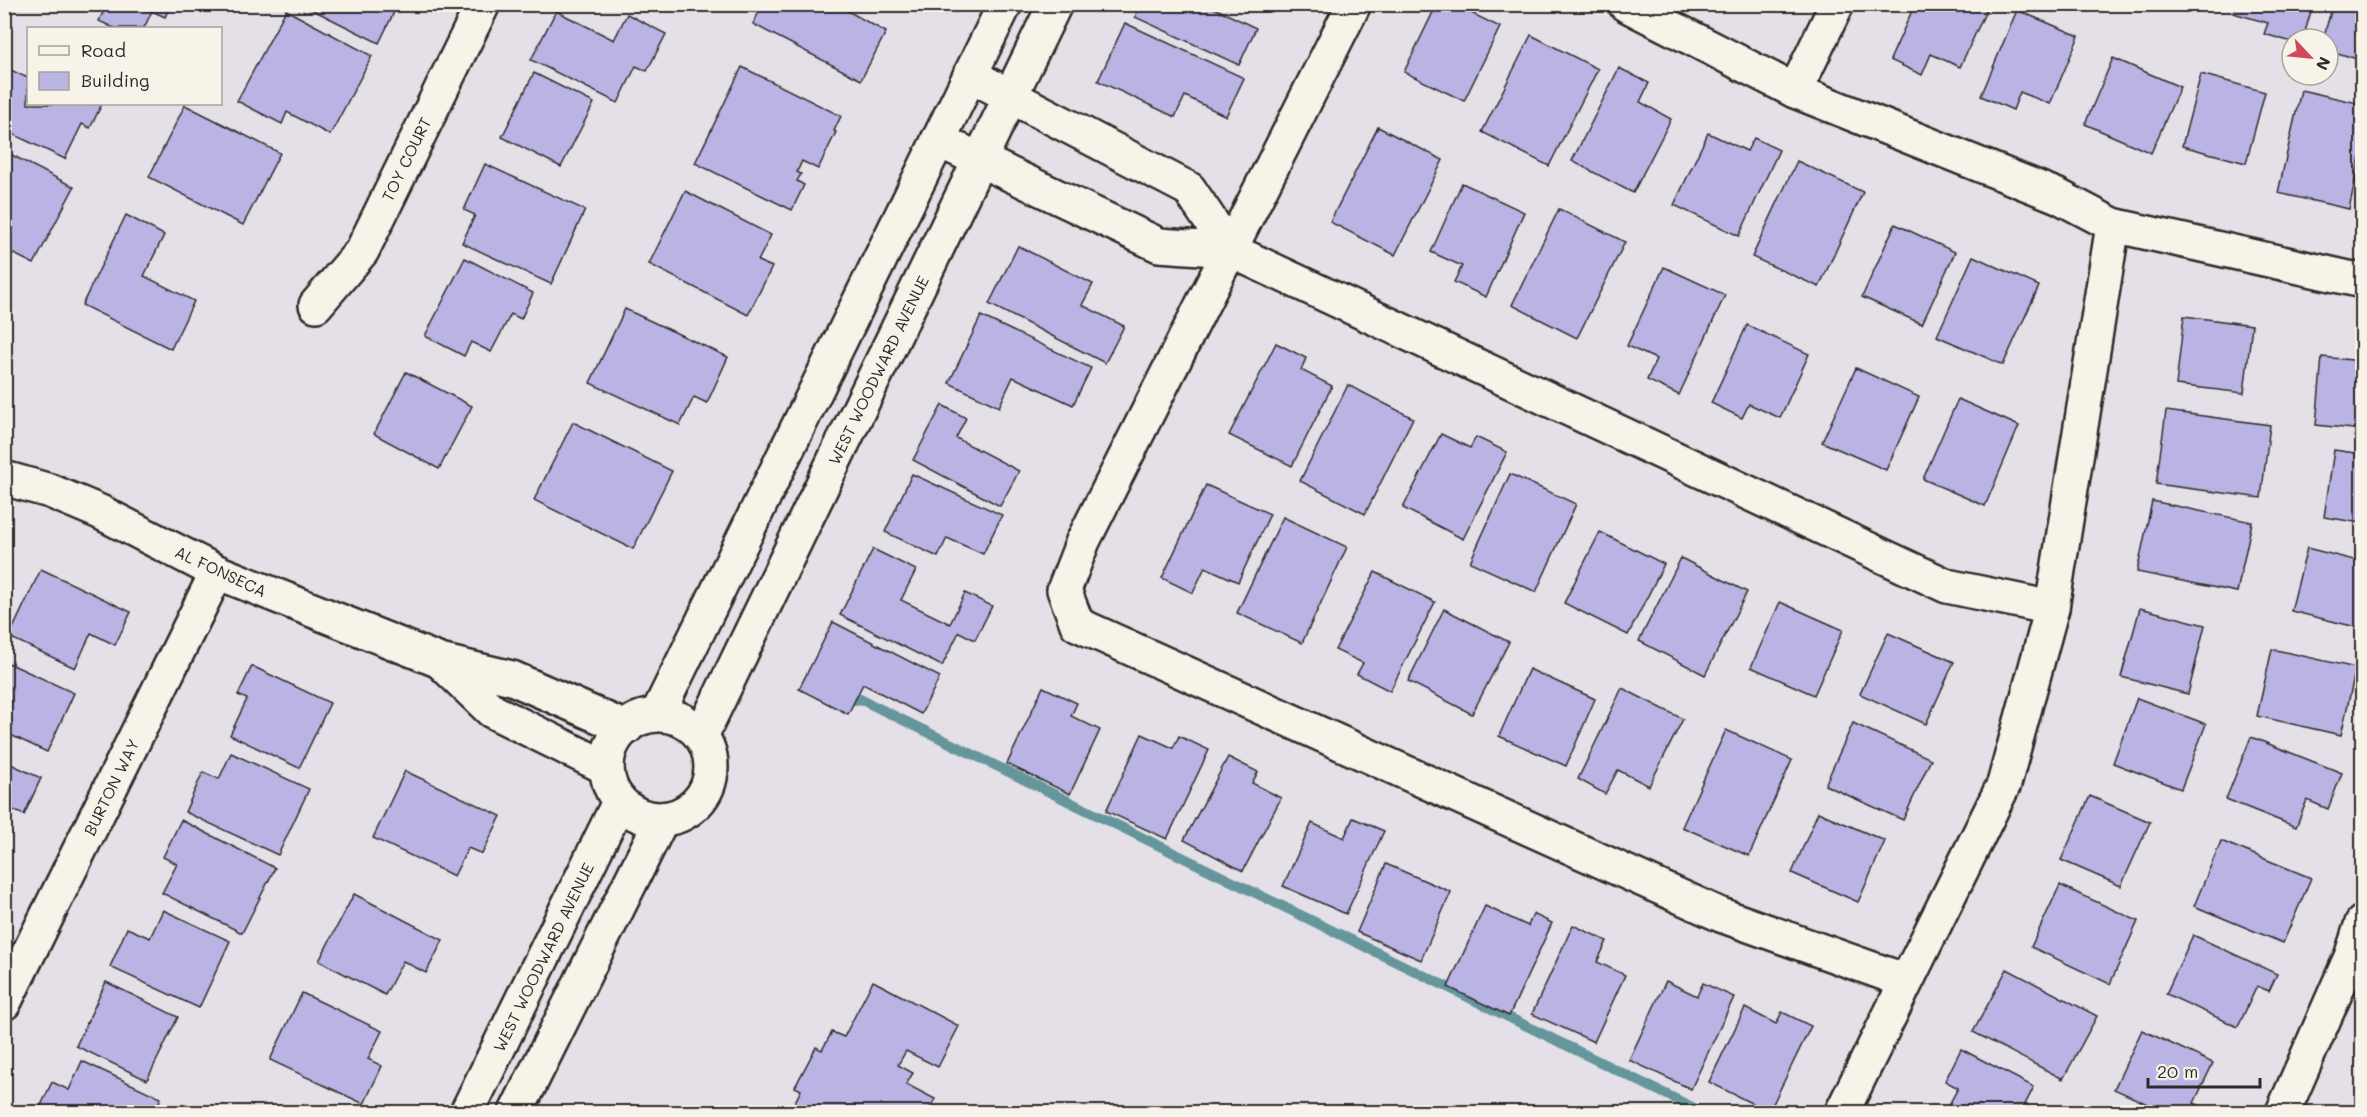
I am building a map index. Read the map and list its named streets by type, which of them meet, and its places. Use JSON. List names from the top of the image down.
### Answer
{
  "streets": {
    "street": [
      "TOY COURT",
      "WEST WOODWARD AVENUE",
      "AL FONSECA",
      "BURTON WAY"
    ]
  },
  "crossings": [
    ["WEST WOODWARD AVENUE", "AL FONSECA"],
    ["AL FONSECA", "BURTON WAY"]
  ],
  "legend": ["Road", "Building"],
  "scale_bar": "20 m",
  "north": "bottom right"
}
